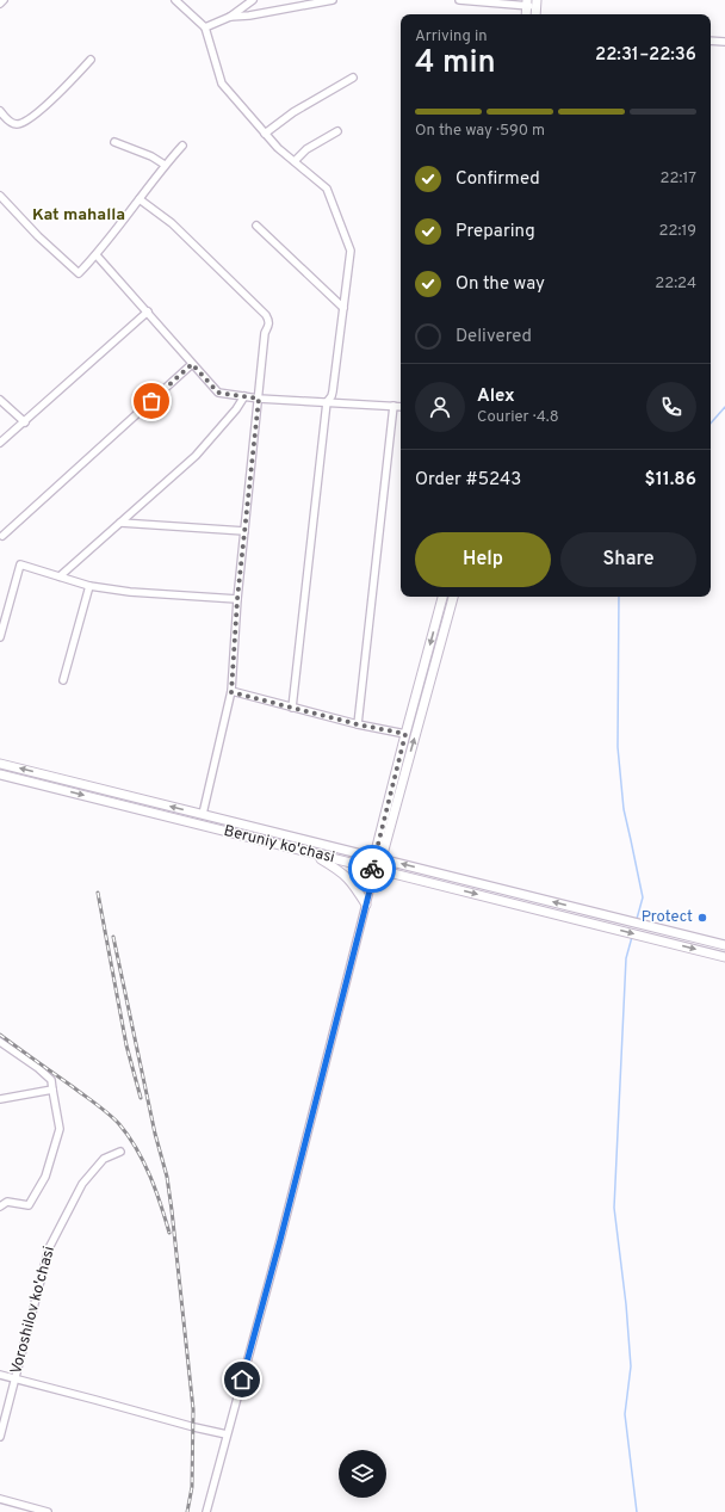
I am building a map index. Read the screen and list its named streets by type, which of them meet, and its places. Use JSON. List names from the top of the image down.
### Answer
{
  "streets": {
    "main road": ["Beruniy ko'chasi"],
    "street": ["Voroshilov ko'chasi"]
  },
  "districts": ["Kat mahalla"],
  "places": ["Protect"],
  "page": {
    "heading": ["4 min", "Arriving in", "22:31–22:36"],
    "panel": [
      "Alex",
      "Courier · 4.8",
      "Order #5243",
      "$11.86"
    ],
    "bar": "On the way · 590 m",
    "list": [
      ["Confirmed", "22:17"],
      ["Preparing", "22:19"],
      ["On the way", "22:24"],
      "Delivered"
    ],
    "buttons": ["Help", "Share"]
  }
}
